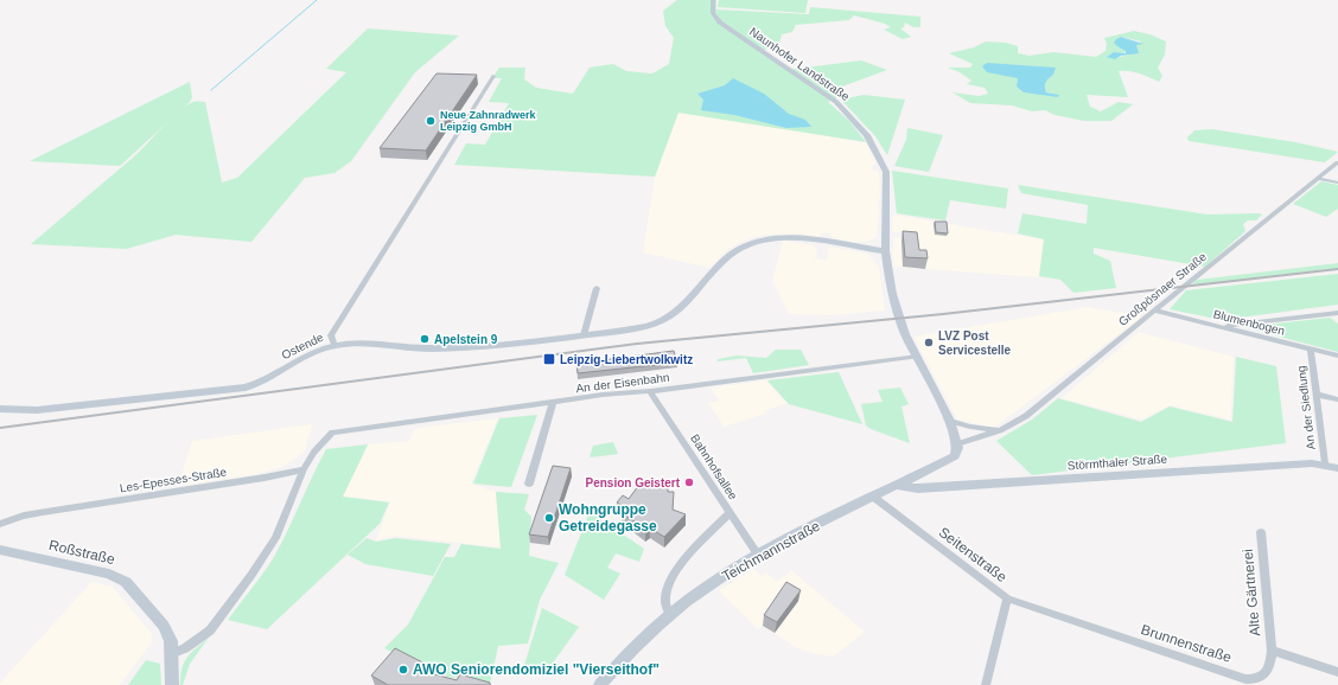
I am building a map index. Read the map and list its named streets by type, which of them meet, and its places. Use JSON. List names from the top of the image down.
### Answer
{
  "streets": {
    "street": [
      "Naunhofer Landstraße",
      "Großpösnaer Straße",
      "Blumenbogen",
      "Ostende",
      "An der Eisenbahn",
      "An der Siedlung",
      "Störmthaler Straße",
      "Bahnhofsallee",
      "Les-Epesses-Straße",
      "Teichmannstraße",
      "Roßstraße",
      "Seitenstraße",
      "Alte Gärtnerei",
      "Brunnenstraße"
    ]
  },
  "crossings": [
    ["Naunhofer Landstraße", "Großpösnaer Straße"],
    ["Naunhofer Landstraße", "An der Eisenbahn"],
    ["Naunhofer Landstraße", "Teichmannstraße"],
    ["Großpösnaer Straße", "Blumenbogen"],
    ["Großpösnaer Straße", "Teichmannstraße"],
    ["Blumenbogen", "An der Siedlung"],
    ["An der Eisenbahn", "Bahnhofsallee"],
    ["An der Eisenbahn", "Les-Epesses-Straße"],
    ["An der Siedlung", "Störmthaler Straße"],
    ["Störmthaler Straße", "Teichmannstraße"],
    ["Bahnhofsallee", "Teichmannstraße"],
    ["Teichmannstraße", "Seitenstraße"],
    ["Seitenstraße", "Brunnenstraße"],
    ["Alte Gärtnerei", "Brunnenstraße"]
  ],
  "places": {
    "other": [
      "Neue Zahnradwerk Leipzig GmbH",
      "Apelstein 9",
      "LVZ Post Servicestelle",
      "Pension Geistert",
      "Wohngruppe Getreidegasse",
      "AWO Seniorendomiziel \"Vierseithof\""
    ],
    "transit": ["Leipzig-Liebertwolkwitz"]
  }
}
